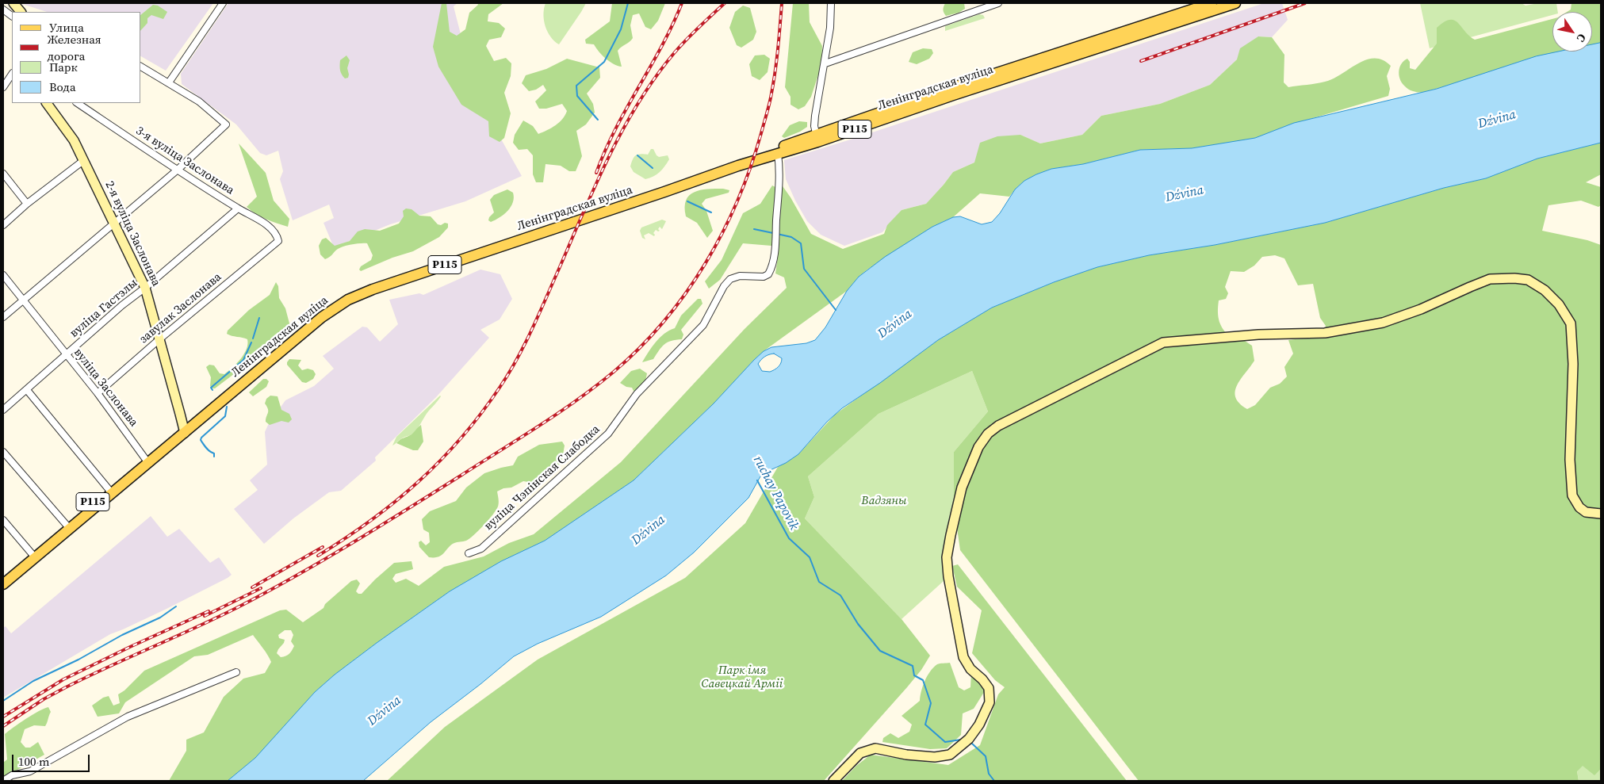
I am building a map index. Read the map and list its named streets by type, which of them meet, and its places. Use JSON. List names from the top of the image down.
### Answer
{
  "streets": {
    "main road": ["Ленінградская вуліца", "Р115"],
    "street": [
      "3-я вуліца Заслонава",
      "2-я вуліца Заслонава",
      "вуліца Гастэлы",
      "завулак Заслонава",
      "вуліца Заслонава",
      "вуліца Чэпінская Слабодка"
    ]
  },
  "crossings": [
    ["Ленінградская вуліца", "2-я вуліца Заслонава"],
    ["Ленінградская вуліца", "вуліца Заслонава"],
    ["Ленінградская вуліца", "вуліца Чэпінская Слабодка"],
    ["3-я вуліца Заслонава", "вуліца Гастэлы"],
    ["3-я вуліца Заслонава", "завулак Заслонава"],
    ["2-я вуліца Заслонава", "вуліца Гастэлы"],
    ["2-я вуліца Заслонава", "завулак Заслонава"],
    ["вуліца Гастэлы", "вуліца Заслонава"],
    ["завулак Заслонава", "вуліца Заслонава"]
  ],
  "water": ["Dźvina", "ruchay Papovik"],
  "parks": ["Вадзяны", "Парк імя Савецкай Арміі"],
  "legend": [
    "Улица",
    "Железная дорога",
    "Парк",
    "Вода"
  ],
  "scale_bar": "100 m",
  "north": "bottom right"
}
